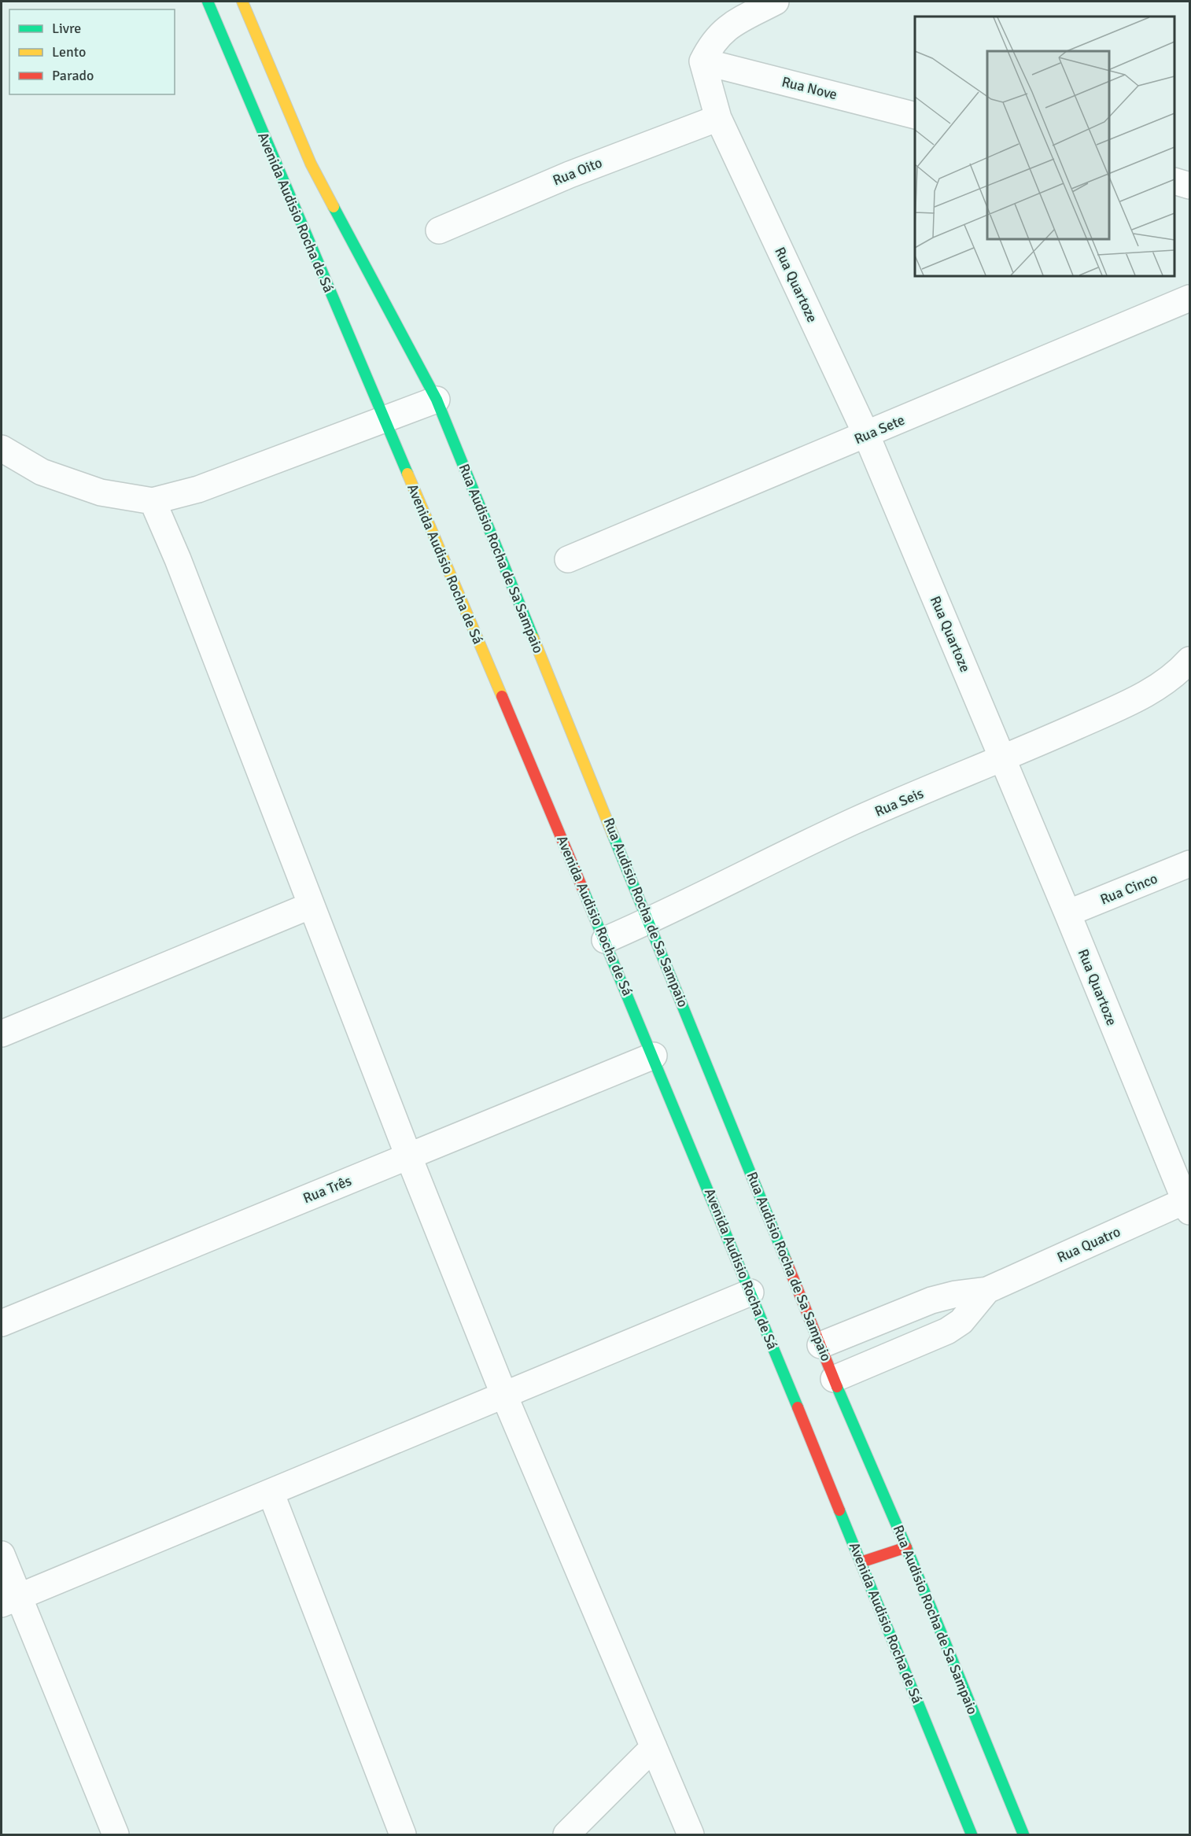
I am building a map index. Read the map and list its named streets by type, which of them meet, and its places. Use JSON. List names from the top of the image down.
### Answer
{
  "streets": {
    "street": [
      "Rua Nove",
      "Rua Oito",
      "Avenida Audisio Rocha de Sá",
      "Rua Quartoze",
      "Rua Sete",
      "Rua Audisio Rocha de Sa Sampaio",
      "Rua Seis",
      "Rua Cinco",
      "Rua Três",
      "Rua Quatro"
    ]
  },
  "crossings": [
    ["Rua Nove", "Rua Quartoze"],
    ["Rua Oito", "Rua Quartoze"],
    ["Avenida Audisio Rocha de Sá", "Rua Seis"],
    ["Avenida Audisio Rocha de Sá", "Rua Três"],
    ["Rua Quartoze", "Rua Sete"],
    ["Rua Quartoze", "Rua Seis"],
    ["Rua Quartoze", "Rua Cinco"],
    ["Rua Quartoze", "Rua Quatro"],
    ["Rua Audisio Rocha de Sa Sampaio", "Rua Seis"],
    ["Rua Audisio Rocha de Sa Sampaio", "Rua Quatro"]
  ],
  "legend": ["Livre", "Lento", "Parado"]
}
